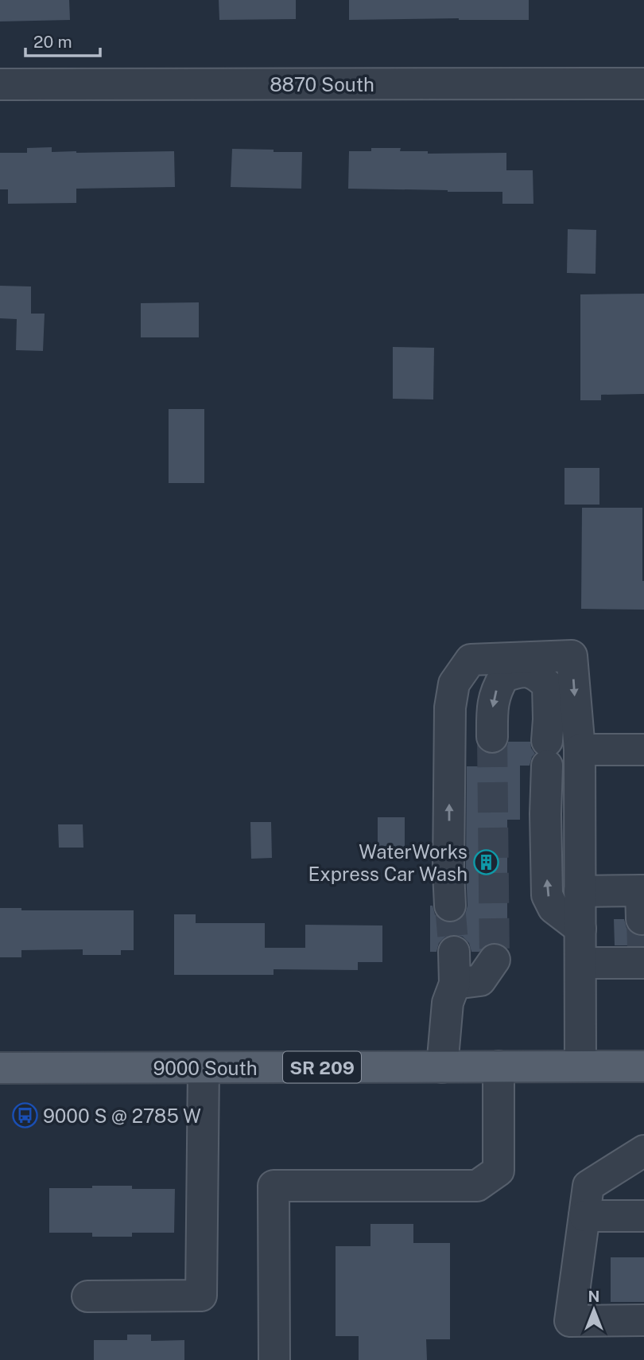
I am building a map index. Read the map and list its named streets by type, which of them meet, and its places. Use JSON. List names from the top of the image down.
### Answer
{
  "streets": {
    "main road": ["SR 209", "9000 South"],
    "street": ["8870 South"]
  },
  "places": {
    "building": ["WaterWorks Express Car Wash"],
    "bus stop": ["9000 S @ 2785 W"]
  },
  "scale_bar": "20 m",
  "north": "top"
}
